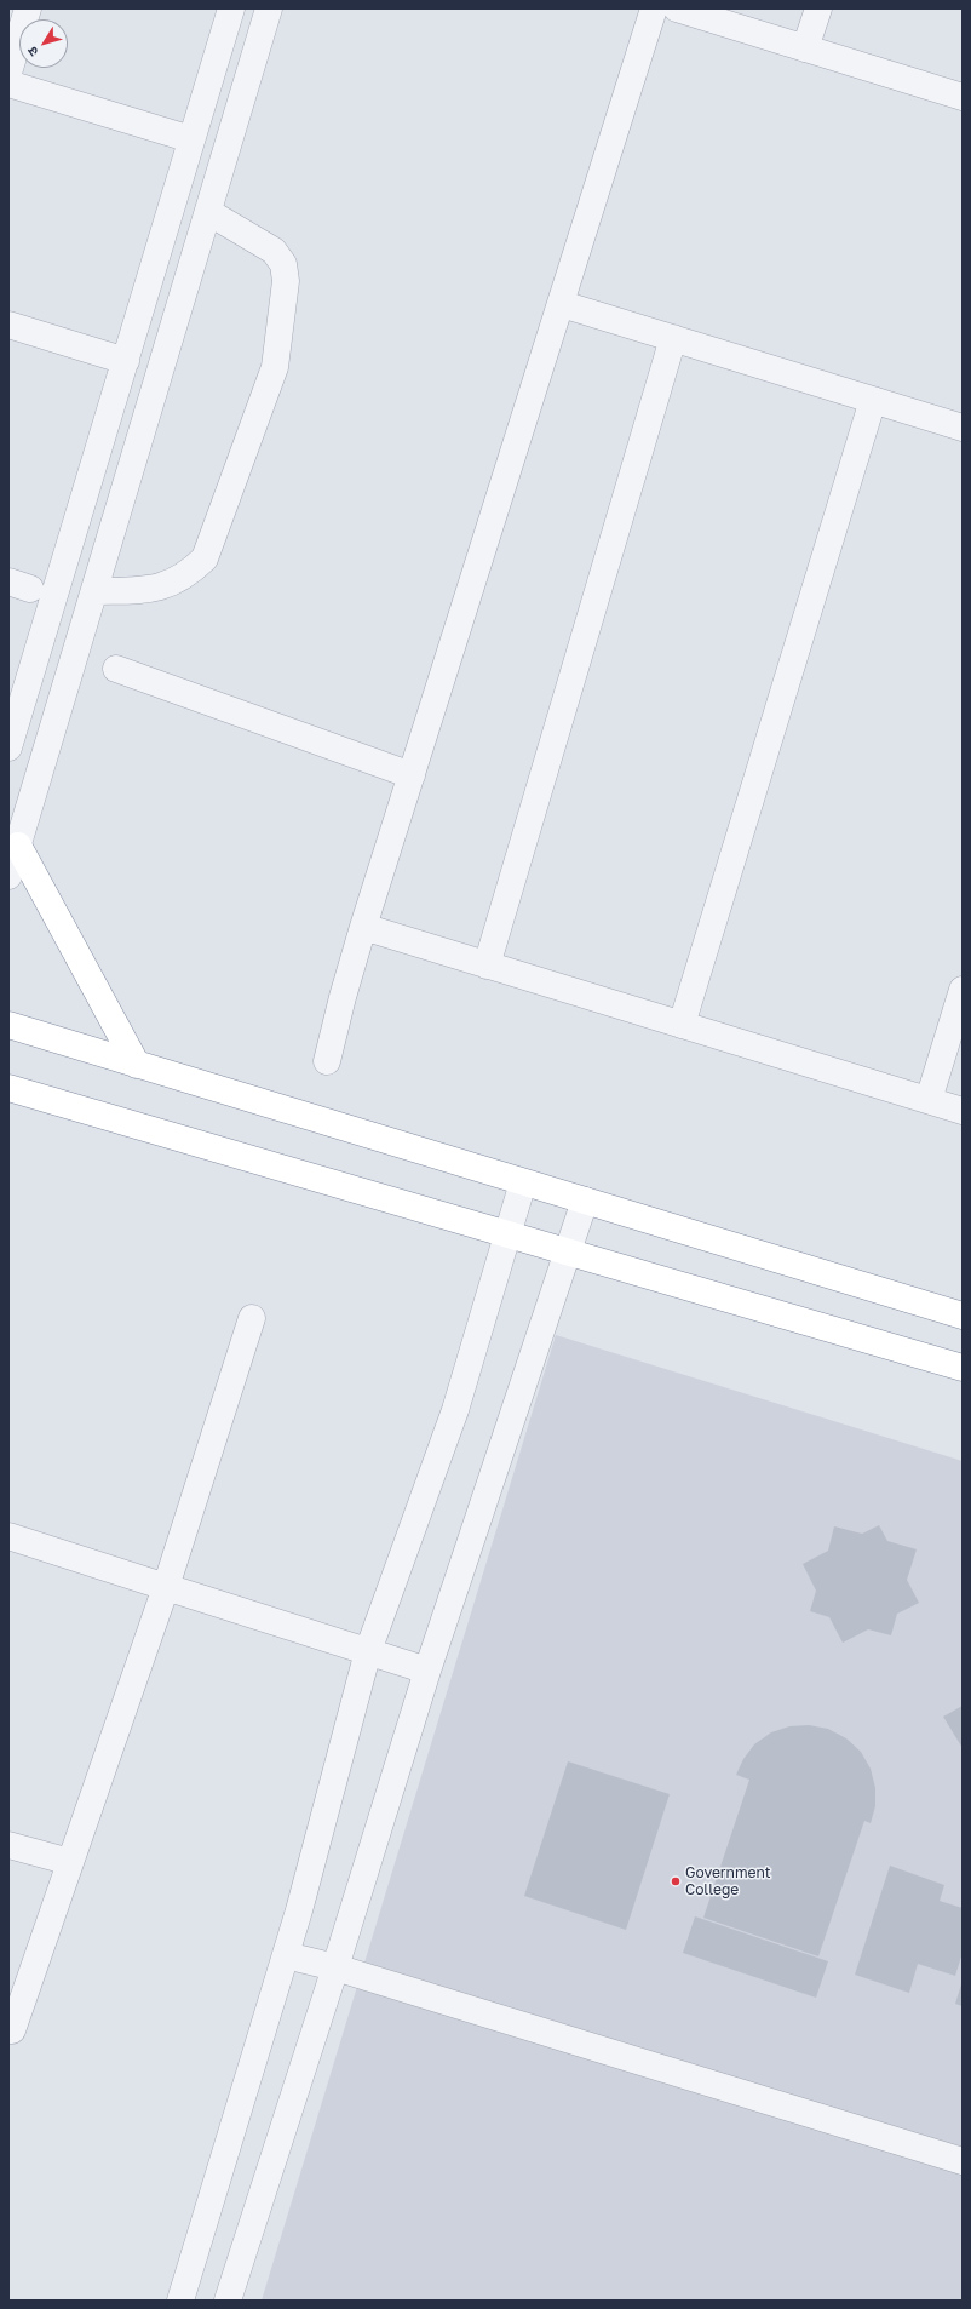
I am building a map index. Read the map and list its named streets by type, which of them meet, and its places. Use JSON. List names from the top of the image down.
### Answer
{
  "places": ["Government College"],
  "north": "bottom left"
}
